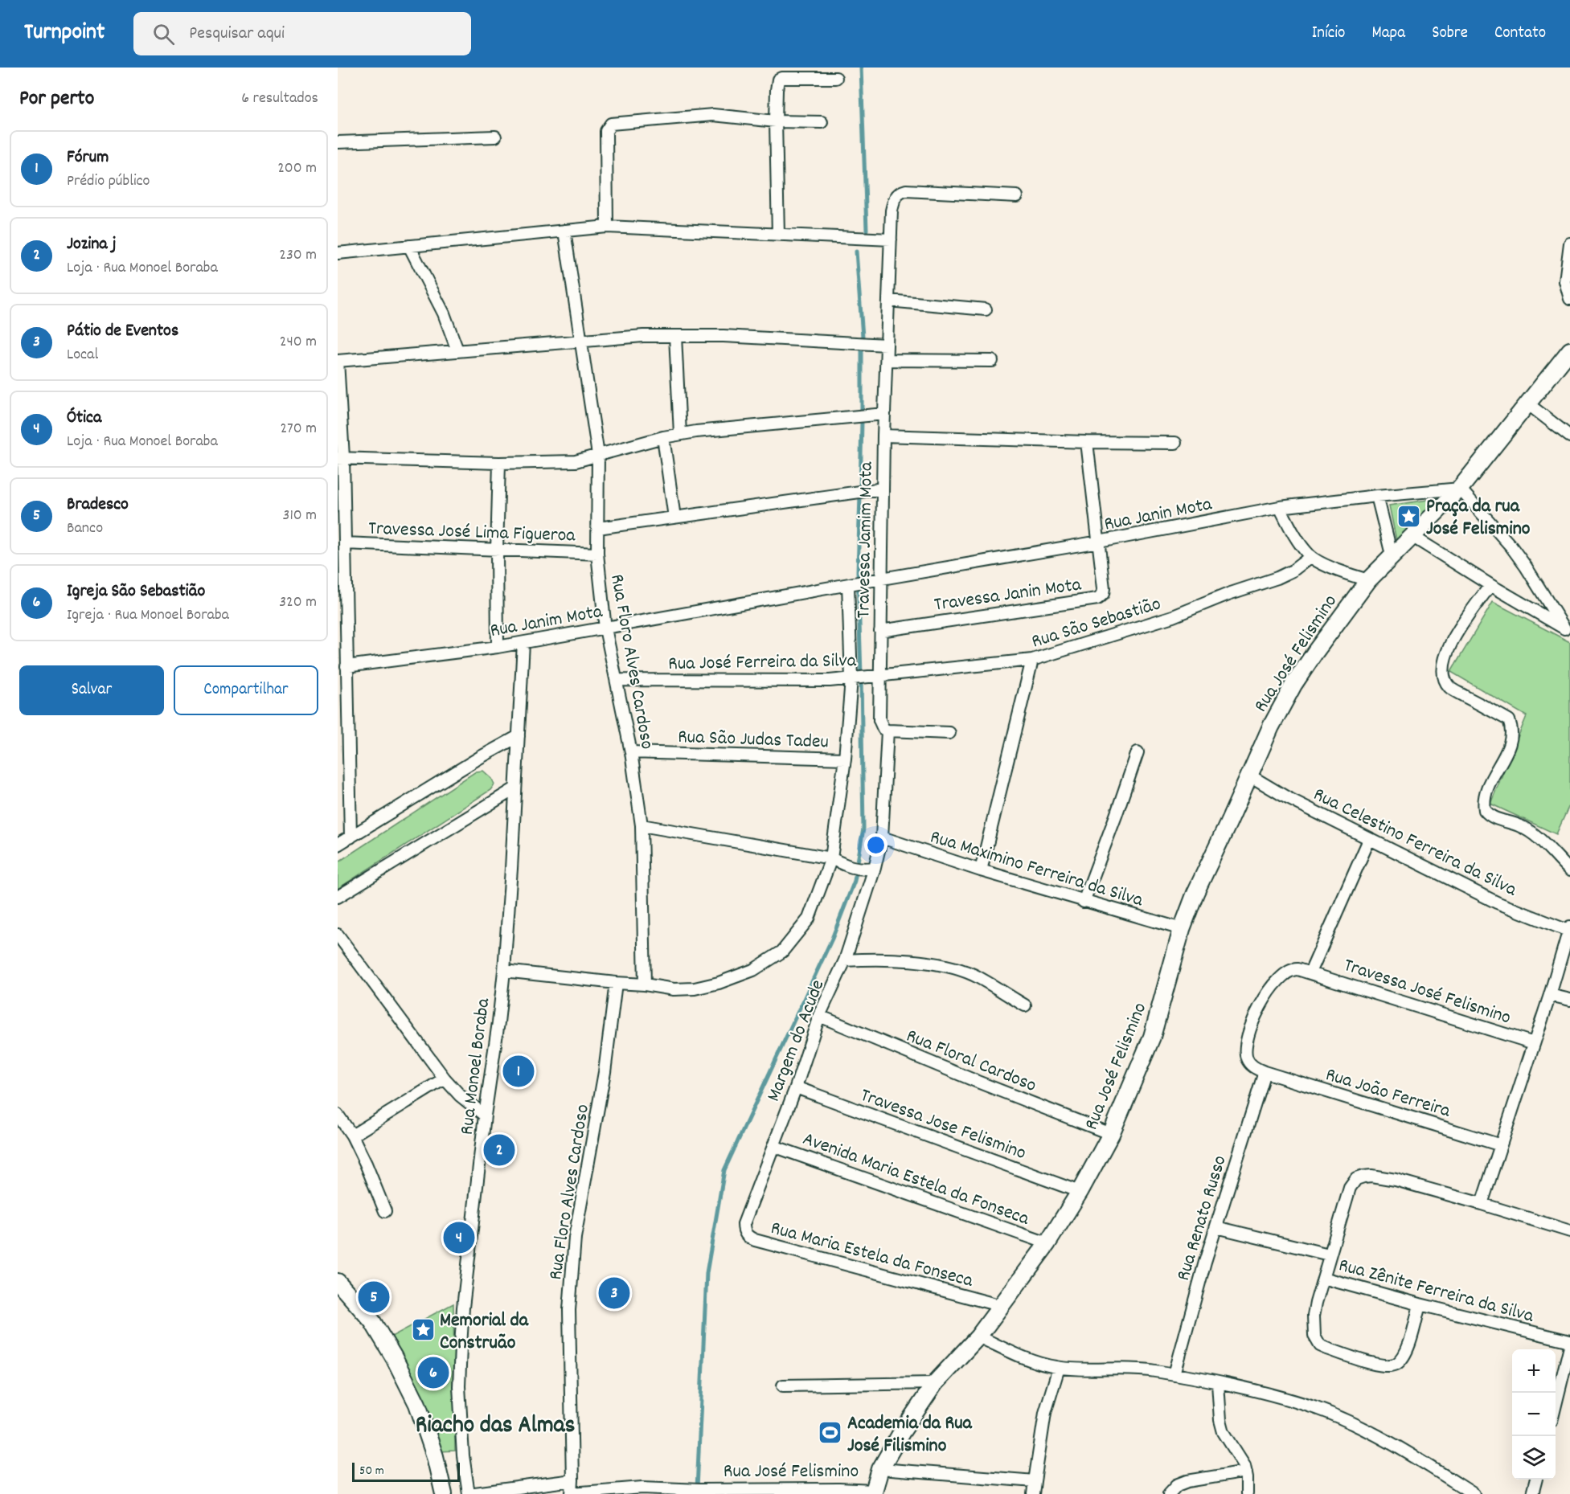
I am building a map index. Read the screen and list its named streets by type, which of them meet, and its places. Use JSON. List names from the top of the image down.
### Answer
{
  "streets": {
    "street": [
      "Rua Janin Mota",
      "Travessa José Lima Figueroa",
      "Travessa Jamim Mota",
      "Travessa Janin Mota",
      "Rua Janim Mota",
      "Rua São Sebastião",
      "Rua José Felismino",
      "Rua José Ferreira da Silva",
      "Rua Floro Alves Cardoso",
      "Rua São Judas Tadeu",
      "Rua Celestino Ferreira da Silva",
      "Rua Maximino Ferreira da Silva",
      "Travessa José Felismino",
      "Margem do Acude",
      "Rua Floral Cardoso",
      "Rua Monoel Boraba",
      "Rua João Ferreira",
      "Travessa Jose Felismino",
      "Avenida Maria Estela da Fonseca",
      "Rua Renato Russo",
      "Rua Maria Estela da Fonseca",
      "Rua Zênite Ferreira da Silva"
    ]
  },
  "crossings": [
    ["Rua Janin Mota", "Travessa Jamim Mota"],
    ["Rua Janin Mota", "Travessa Janin Mota"],
    ["Rua Janin Mota", "Rua Janim Mota"],
    ["Rua Janin Mota", "Rua José Felismino"],
    ["Travessa José Lima Figueroa", "Rua Floro Alves Cardoso"],
    ["Travessa Jamim Mota", "Travessa Janin Mota"],
    ["Travessa Jamim Mota", "Rua São Sebastião"],
    ["Travessa Jamim Mota", "Rua José Ferreira da Silva"],
    ["Rua Janim Mota", "Rua Floro Alves Cardoso"],
    ["Rua Janim Mota", "Rua Monoel Boraba"],
    ["Rua São Sebastião", "Rua José Ferreira da Silva"],
    ["Rua José Felismino", "Rua Floro Alves Cardoso"],
    ["Rua José Felismino", "Rua Celestino Ferreira da Silva"],
    ["Rua José Felismino", "Rua Maximino Ferreira da Silva"],
    ["Rua José Felismino", "Rua Floral Cardoso"],
    ["Rua José Felismino", "Travessa Jose Felismino"],
    ["Rua José Felismino", "Avenida Maria Estela da Fonseca"],
    ["Rua José Felismino", "Rua Maria Estela da Fonseca"],
    ["Rua José Ferreira da Silva", "Rua Floro Alves Cardoso"],
    ["Rua Floro Alves Cardoso", "Rua São Judas Tadeu"],
    ["Rua Maximino Ferreira da Silva", "Margem do Acude"],
    ["Travessa José Felismino", "Rua João Ferreira"],
    ["Travessa José Felismino", "Rua Renato Russo"],
    ["Margem do Acude", "Rua Floral Cardoso"],
    ["Margem do Acude", "Travessa Jose Felismino"],
    ["Margem do Acude", "Avenida Maria Estela da Fonseca"],
    ["Margem do Acude", "Rua Maria Estela da Fonseca"],
    ["Rua João Ferreira", "Rua Renato Russo"]
  ],
  "districts": ["Riacho das Almas"],
  "places": {
    "place": ["Praça da rua José Felismino", "Memorial da Construão"],
    "sports": ["Academia da Rua José Filismino"]
  },
  "scale_bar": "50 m",
  "page": {
    "header": "Turnpoint",
    "search": "Pesquisar aqui",
    "nav": [
      "Início",
      "Mapa",
      "Sobre",
      "Contato"
    ],
    "heading": ["Por perto", "6 resultados"],
    "list": [
      {
        "mark": "1",
        "name": "Fórum",
        "note": "Prédio público",
        "value": "200 m"
      },
      {
        "mark": "2",
        "name": "Jozina j",
        "note": "Loja · Rua Monoel Boraba",
        "value": "230 m"
      },
      {
        "mark": "3",
        "name": "Pátio de Eventos",
        "note": "Local",
        "value": "240 m"
      },
      {
        "mark": "4",
        "name": "Ótica",
        "note": "Loja · Rua Monoel Boraba",
        "value": "270 m"
      },
      {
        "mark": "5",
        "name": "Bradesco",
        "note": "Banco",
        "value": "310 m"
      },
      {
        "mark": "6",
        "name": "Igreja São Sebastião",
        "note": "Igreja · Rua Monoel Boraba",
        "value": "320 m"
      }
    ],
    "buttons": ["Salvar", "Compartilhar"],
    "pins": [
      "1",
      "2",
      "4",
      "3",
      "5",
      "6"
    ],
    "map_buttons": ["+", "−"],
    "scale": "50 m"
  }
}
